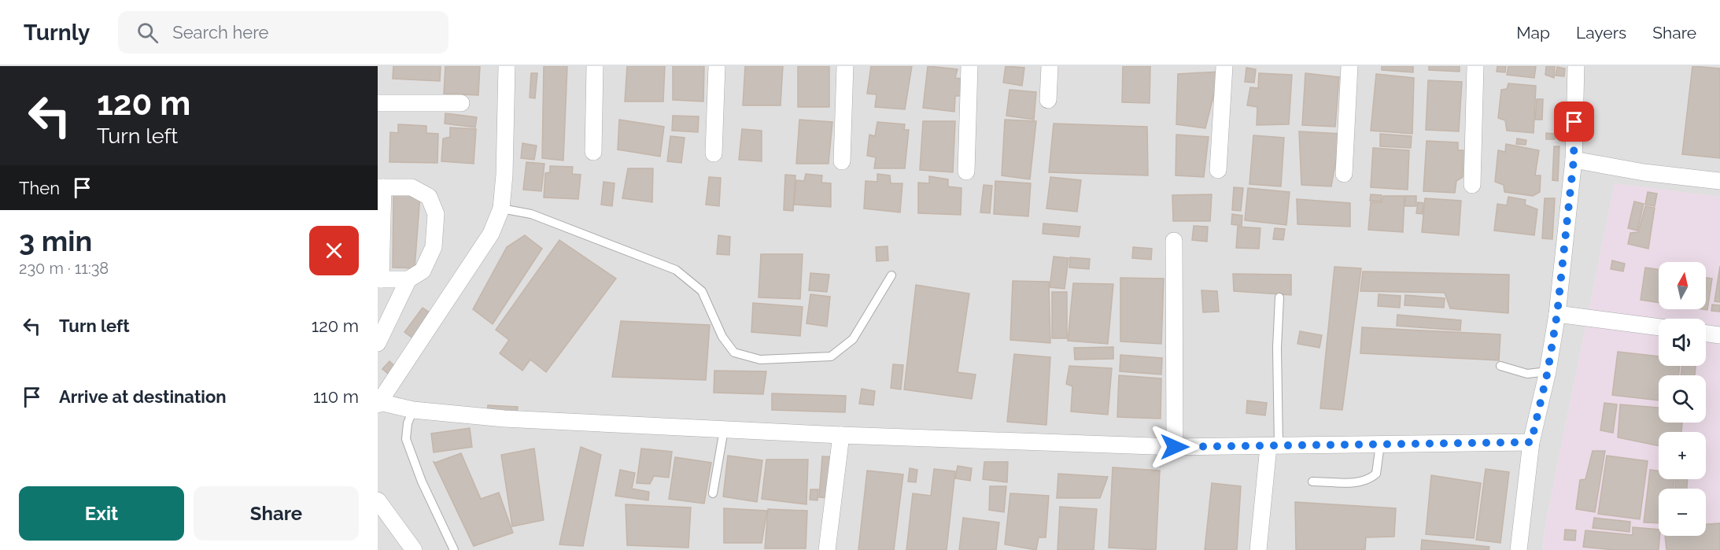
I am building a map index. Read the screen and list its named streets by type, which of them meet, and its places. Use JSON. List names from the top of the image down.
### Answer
{
  "north": "top",
  "page": {
    "header": "Turnly",
    "search": "Search here",
    "nav": ["Map", "Layers", "Share"],
    "turn": ["120 m", "Turn left"],
    "then": "Then",
    "heading": ["3 min", "230 m · 11:38"],
    "map_buttons": ["+", "−"],
    "list": [
      {
        "name": "Turn left",
        "value": "120 m"
      },
      {
        "name": "Arrive at destination",
        "value": "110 m"
      }
    ],
    "buttons": ["Exit", "Share"]
  }
}
